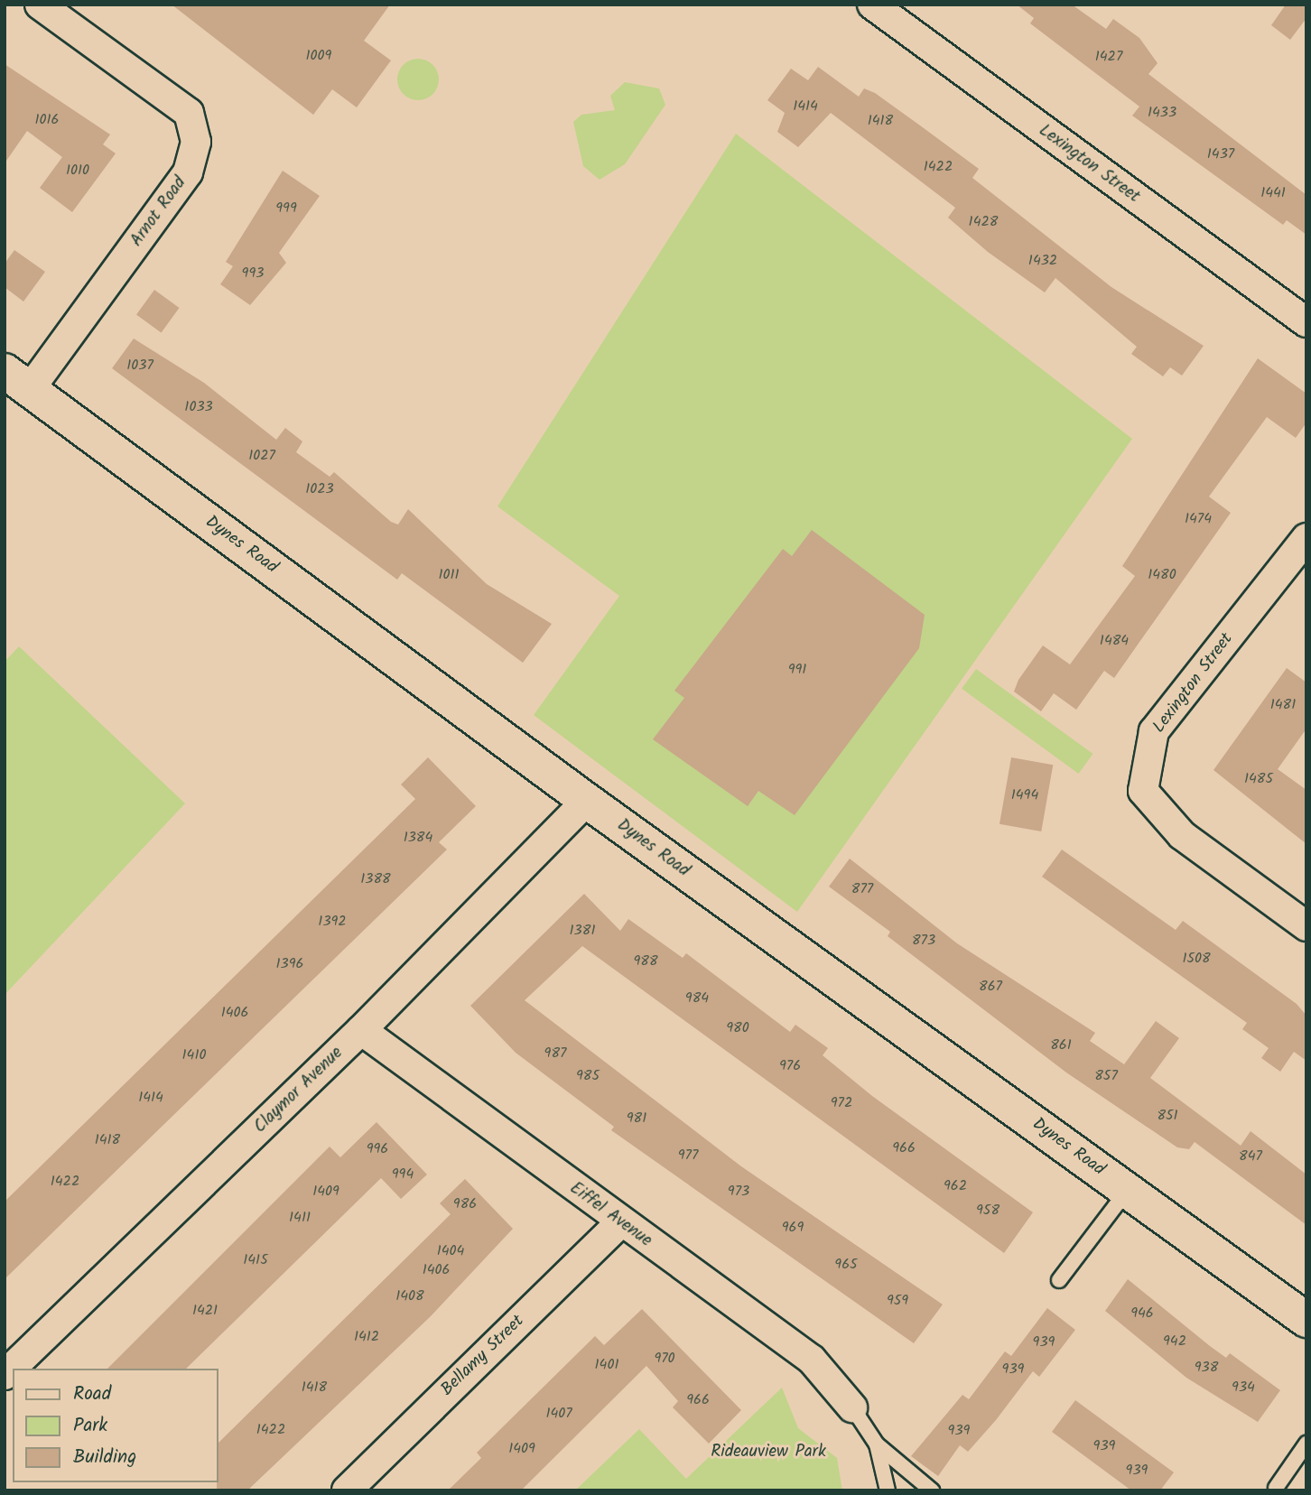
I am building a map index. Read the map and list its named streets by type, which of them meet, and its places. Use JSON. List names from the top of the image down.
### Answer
{
  "streets": {
    "street": [
      "Lexington Street",
      "Arnot Road",
      "Dynes Road",
      "Claymor Avenue",
      "Eiffel Avenue",
      "Bellamy Street"
    ]
  },
  "crossings": [
    ["Arnot Road", "Dynes Road"],
    ["Dynes Road", "Claymor Avenue"],
    ["Claymor Avenue", "Eiffel Avenue"],
    ["Eiffel Avenue", "Bellamy Street"]
  ],
  "parks": ["Rideauview Park"],
  "house_numbers": [
    "1009",
    "1427",
    "1414",
    "1433",
    "1016",
    "1418",
    "1437",
    "1422",
    "1010",
    "1441",
    "999",
    "1428",
    "1432",
    "993",
    "1037",
    "1033",
    "1027",
    "1023",
    "1474",
    "1011",
    "1480",
    "1484",
    "991",
    "1481",
    "1485",
    "1494",
    "1384",
    "1388",
    "877",
    "1392",
    "1381",
    "873",
    "1508",
    "988",
    "1396",
    "867",
    "984",
    "1406",
    "980",
    "861",
    "987",
    "1410",
    "976",
    "985",
    "857",
    "1414",
    "972",
    "851",
    "981",
    "1418",
    "966",
    "996",
    "977",
    "847",
    "994",
    "1422",
    "962",
    "1409",
    "973",
    "986",
    "958",
    "1411",
    "969",
    "1404",
    "1415",
    "965",
    "1406",
    "1408",
    "959",
    "1421",
    "946",
    "1412",
    "942",
    "939",
    "970",
    "1401",
    "938",
    "939",
    "1418",
    "934",
    "966",
    "1407",
    "1422",
    "939",
    "939",
    "1409",
    "939"
  ],
  "legend": ["Road", "Park", "Building"]
}
